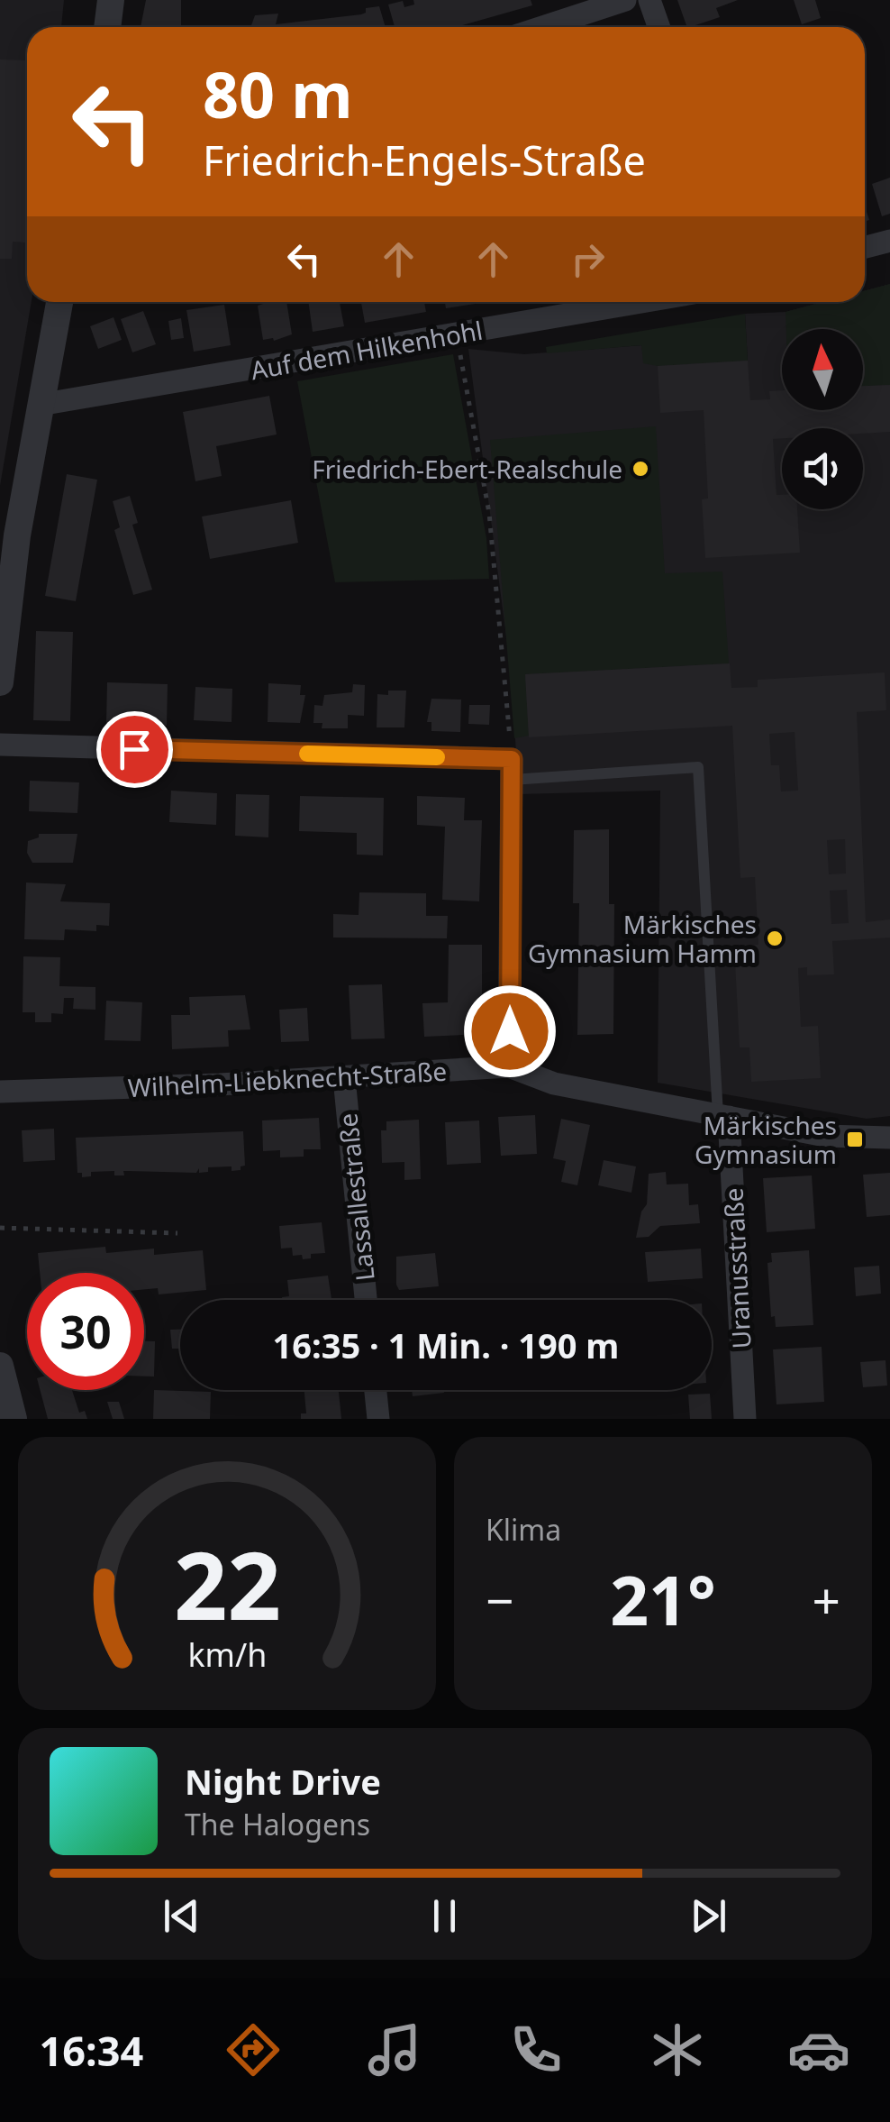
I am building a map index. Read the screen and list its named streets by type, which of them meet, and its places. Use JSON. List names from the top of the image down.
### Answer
{
  "streets": {
    "street": [
      "Auf dem Hilkenhohl",
      "Wilhelm-Liebknecht-Straße",
      "Lassallestraße",
      "Uranusstraße"
    ]
  },
  "crossings": [
    ["Wilhelm-Liebknecht-Straße", "Lassallestraße"],
    ["Wilhelm-Liebknecht-Straße", "Uranusstraße"]
  ],
  "places": {
    "other": ["Friedrich-Ebert-Realschule", "Märkisches Gymnasium Hamm"],
    "transit": ["Märkisches Gymnasium"]
  },
  "north": "top",
  "page": {
    "turn": ["80 m", "Friedrich-Engels-Straße"],
    "limit": "30",
    "trip": "16:35 · 1 Min. · 190 m",
    "tile": "Klima",
    "heat": ["−", "21°", "+"],
    "song": ["Night Drive", "The Halogens"],
    "tabs": "16:34",
    "gauge": ["22", "km/h"]
  }
}
